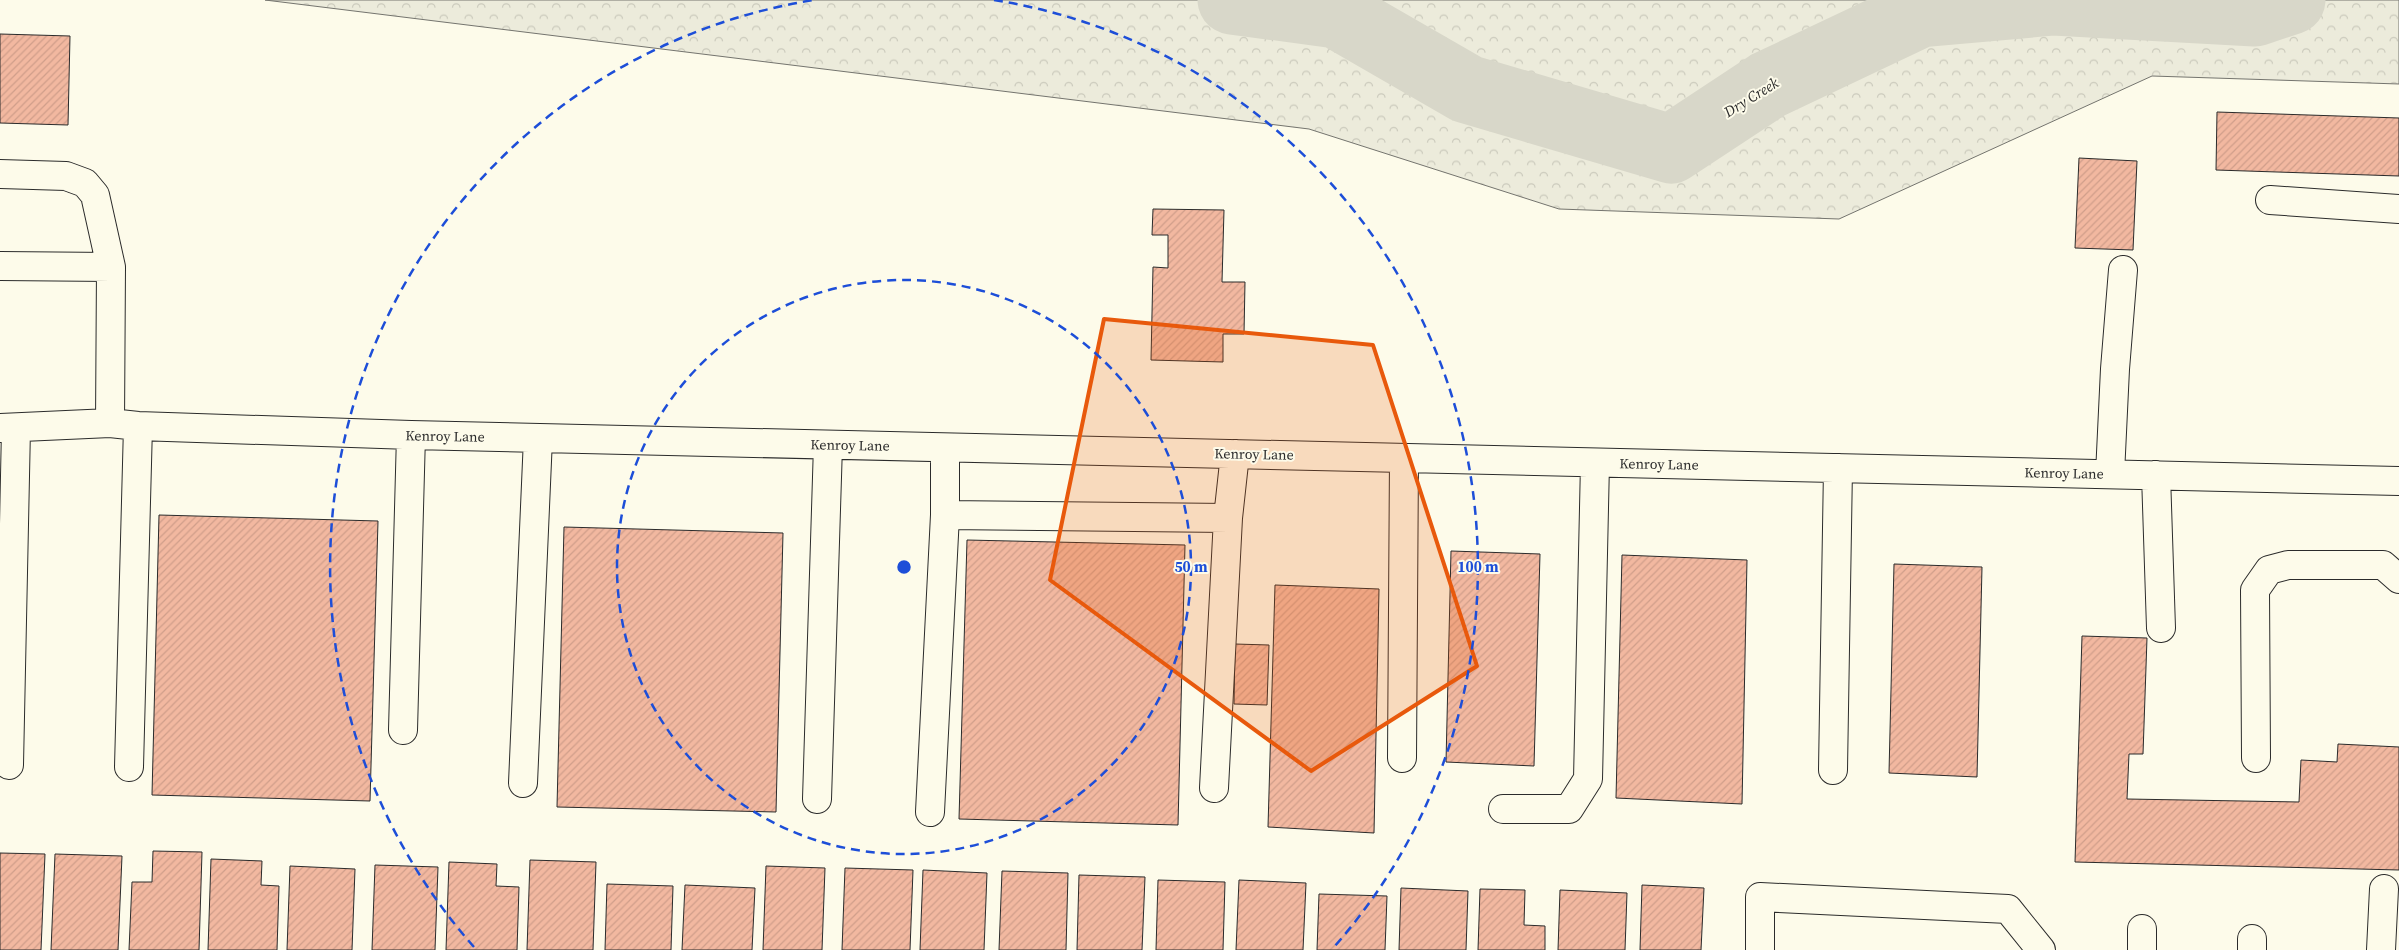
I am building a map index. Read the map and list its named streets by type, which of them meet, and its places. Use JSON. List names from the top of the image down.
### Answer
{
  "streets": {
    "street": ["Kenroy Lane"]
  },
  "water": ["Dry Creek"],
  "rings": ["50 m", "100 m"]
}
